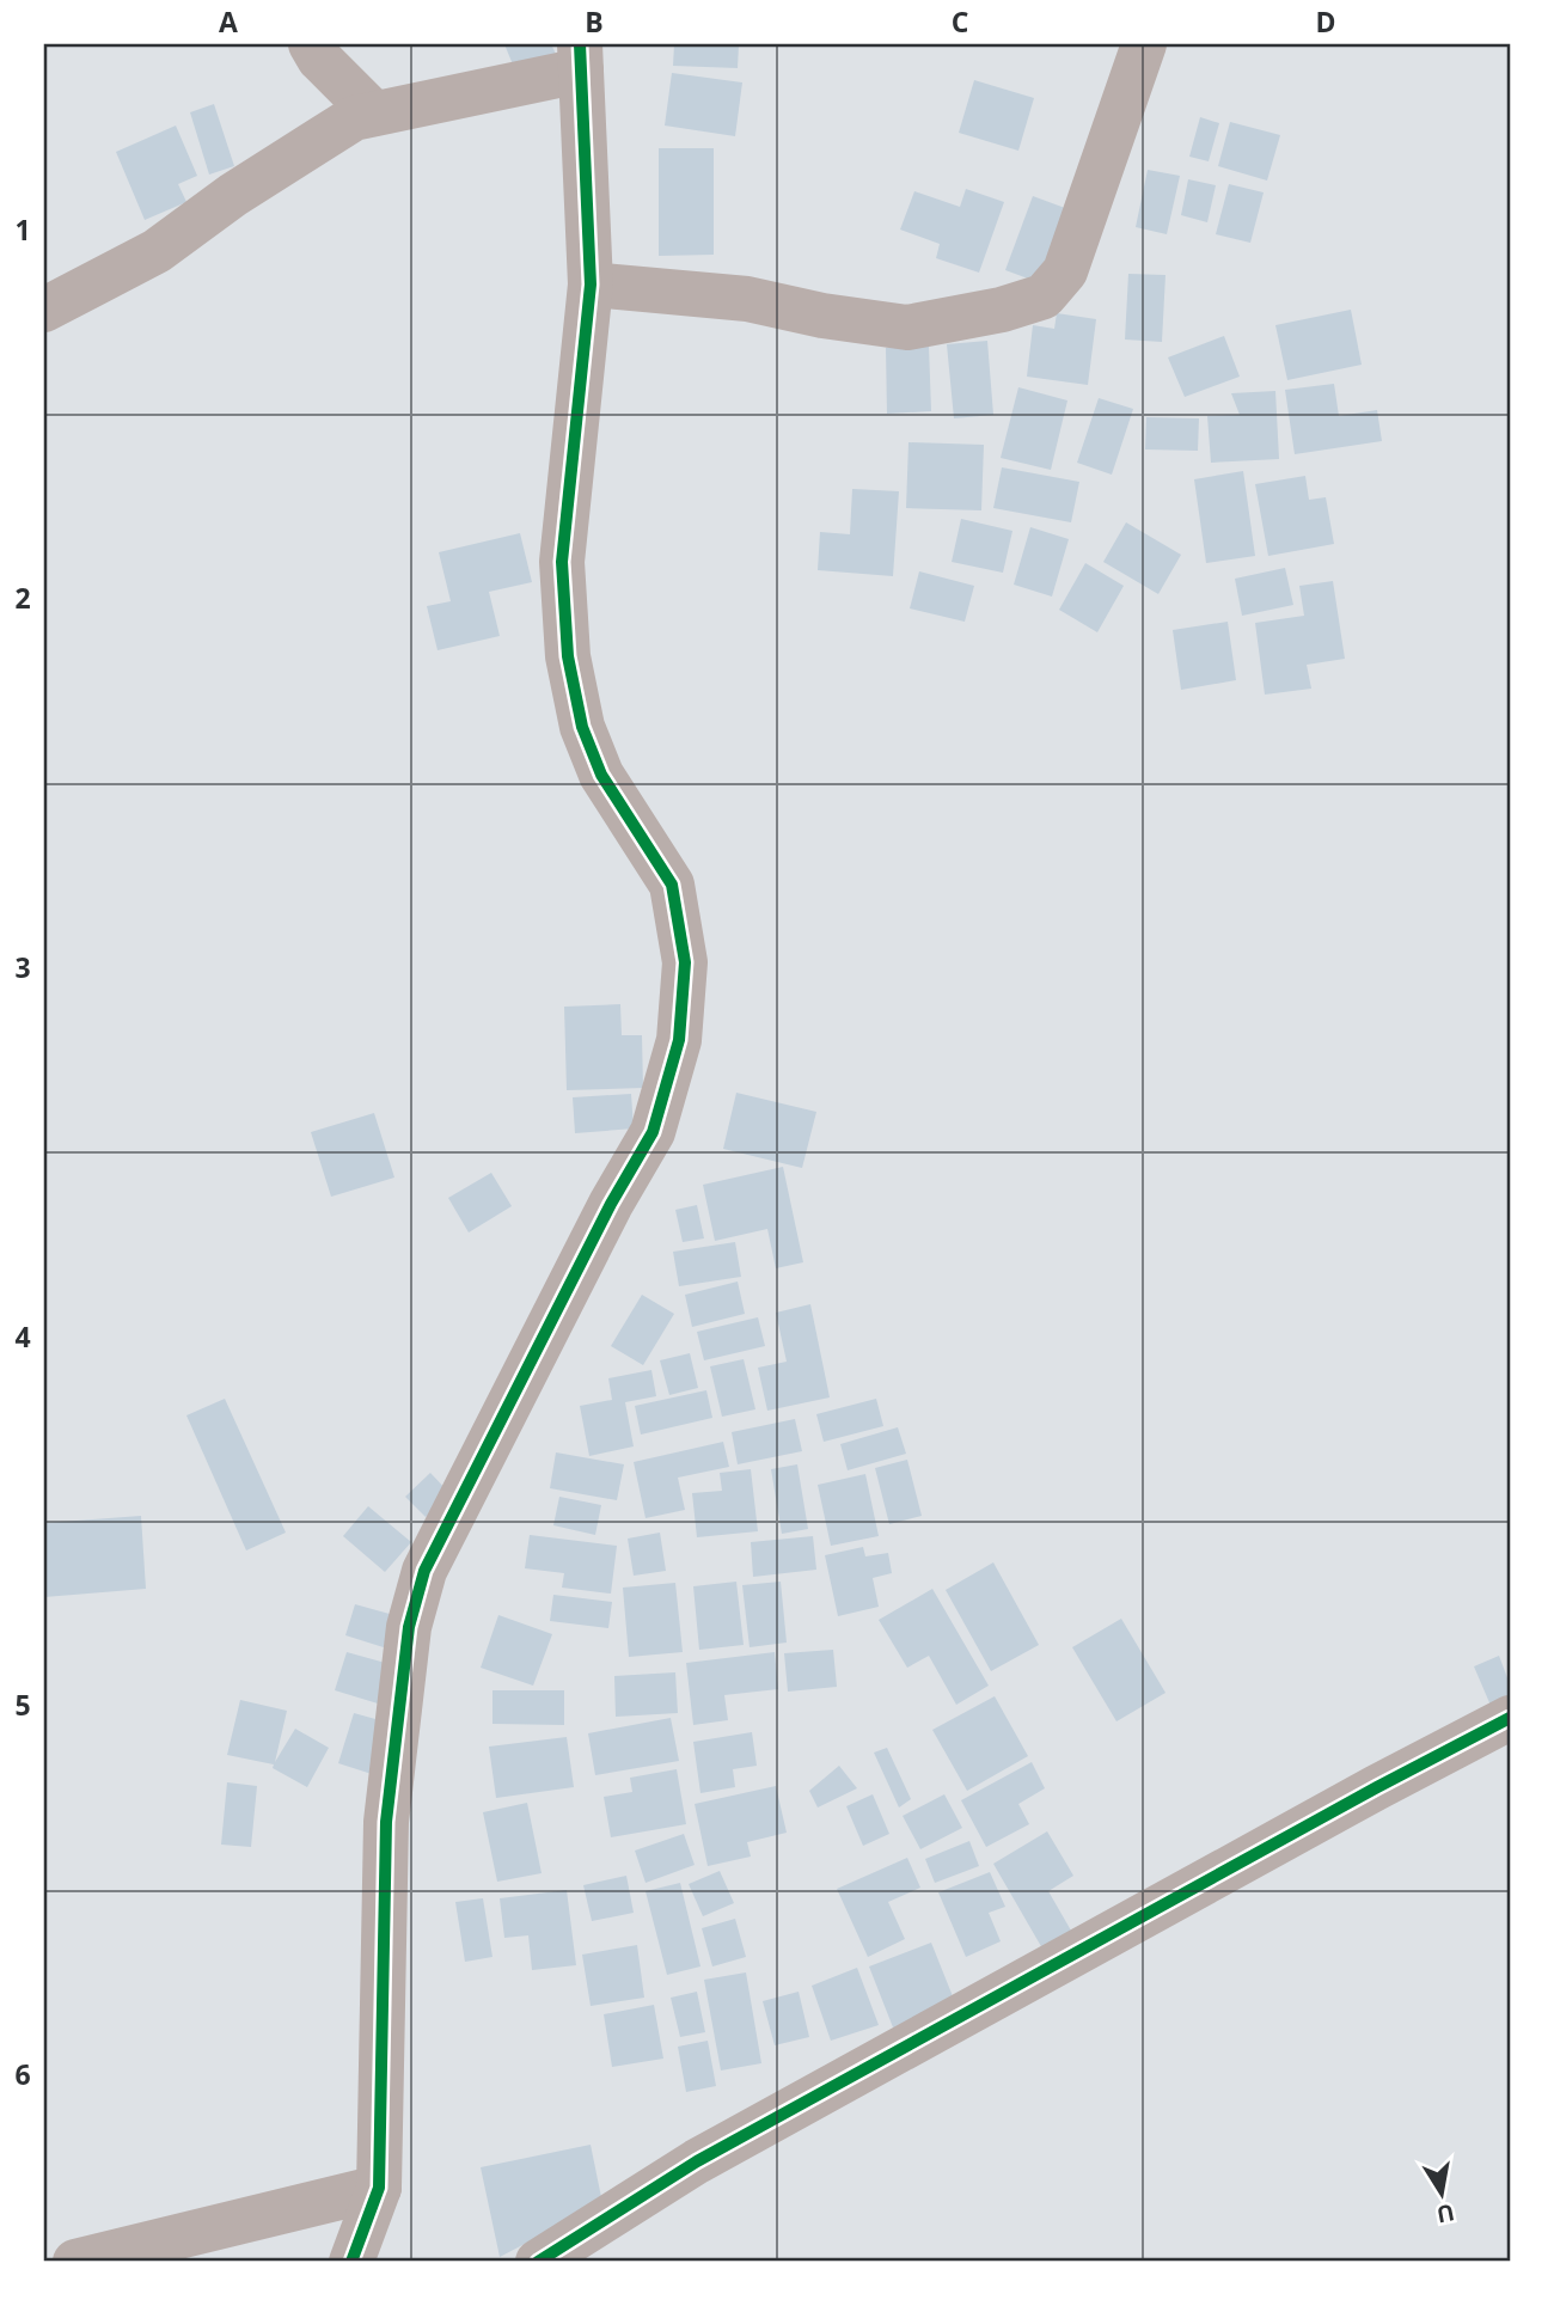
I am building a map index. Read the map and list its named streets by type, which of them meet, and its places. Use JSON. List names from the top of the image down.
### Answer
{
  "north": "bottom",
  "grid": {
    "columns": [
      "A",
      "B",
      "C",
      "D"
    ],
    "rows": [
      "1",
      "2",
      "3",
      "4",
      "5",
      "6"
    ]
  }
}
